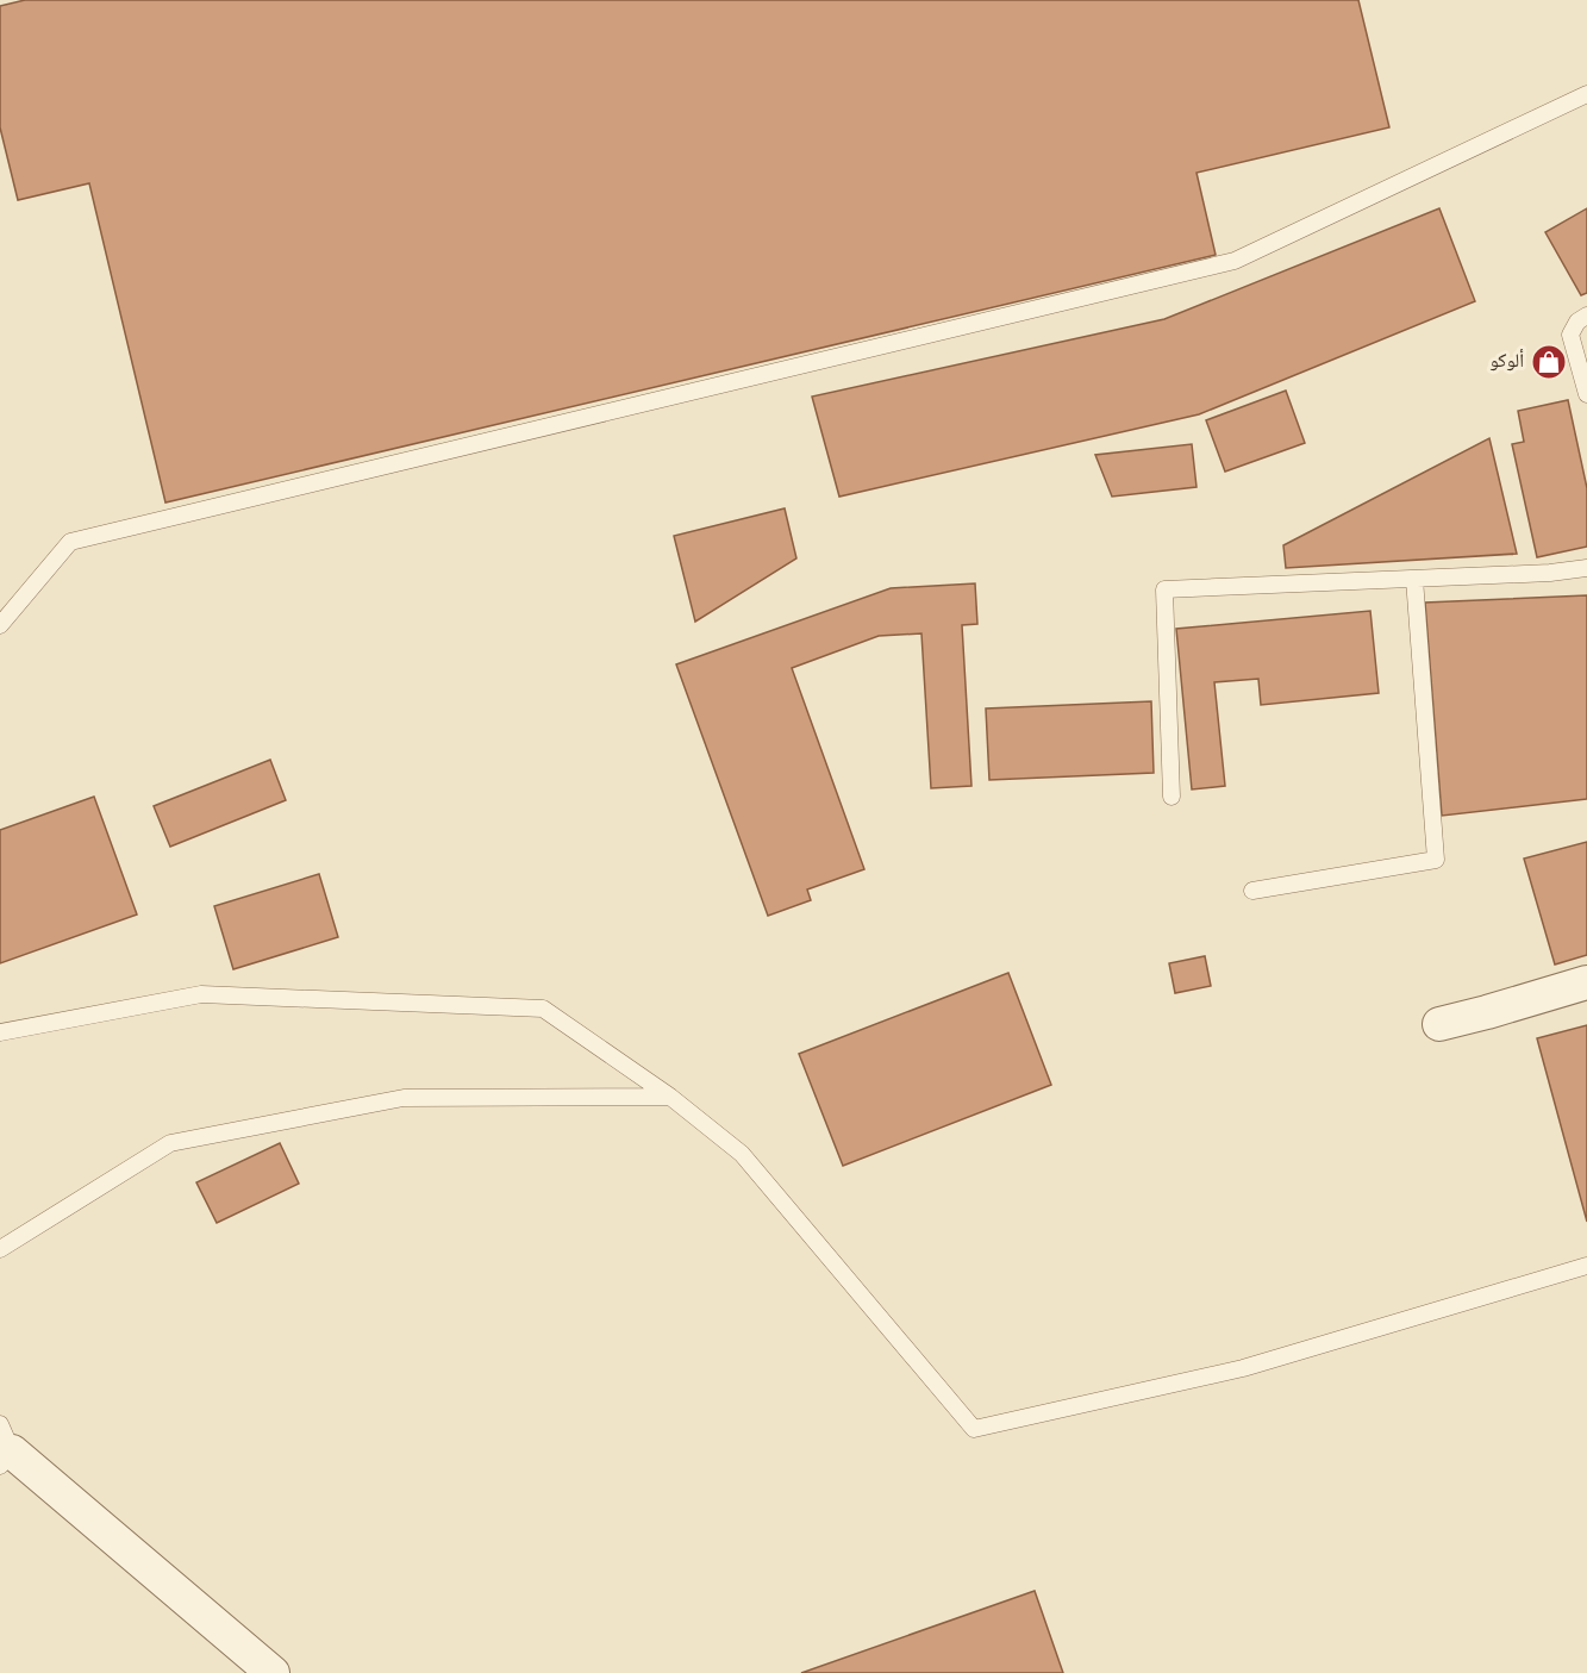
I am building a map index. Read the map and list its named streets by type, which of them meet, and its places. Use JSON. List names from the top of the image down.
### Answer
{
  "places": {
    "shop": ["ألوكو"]
  }
}
